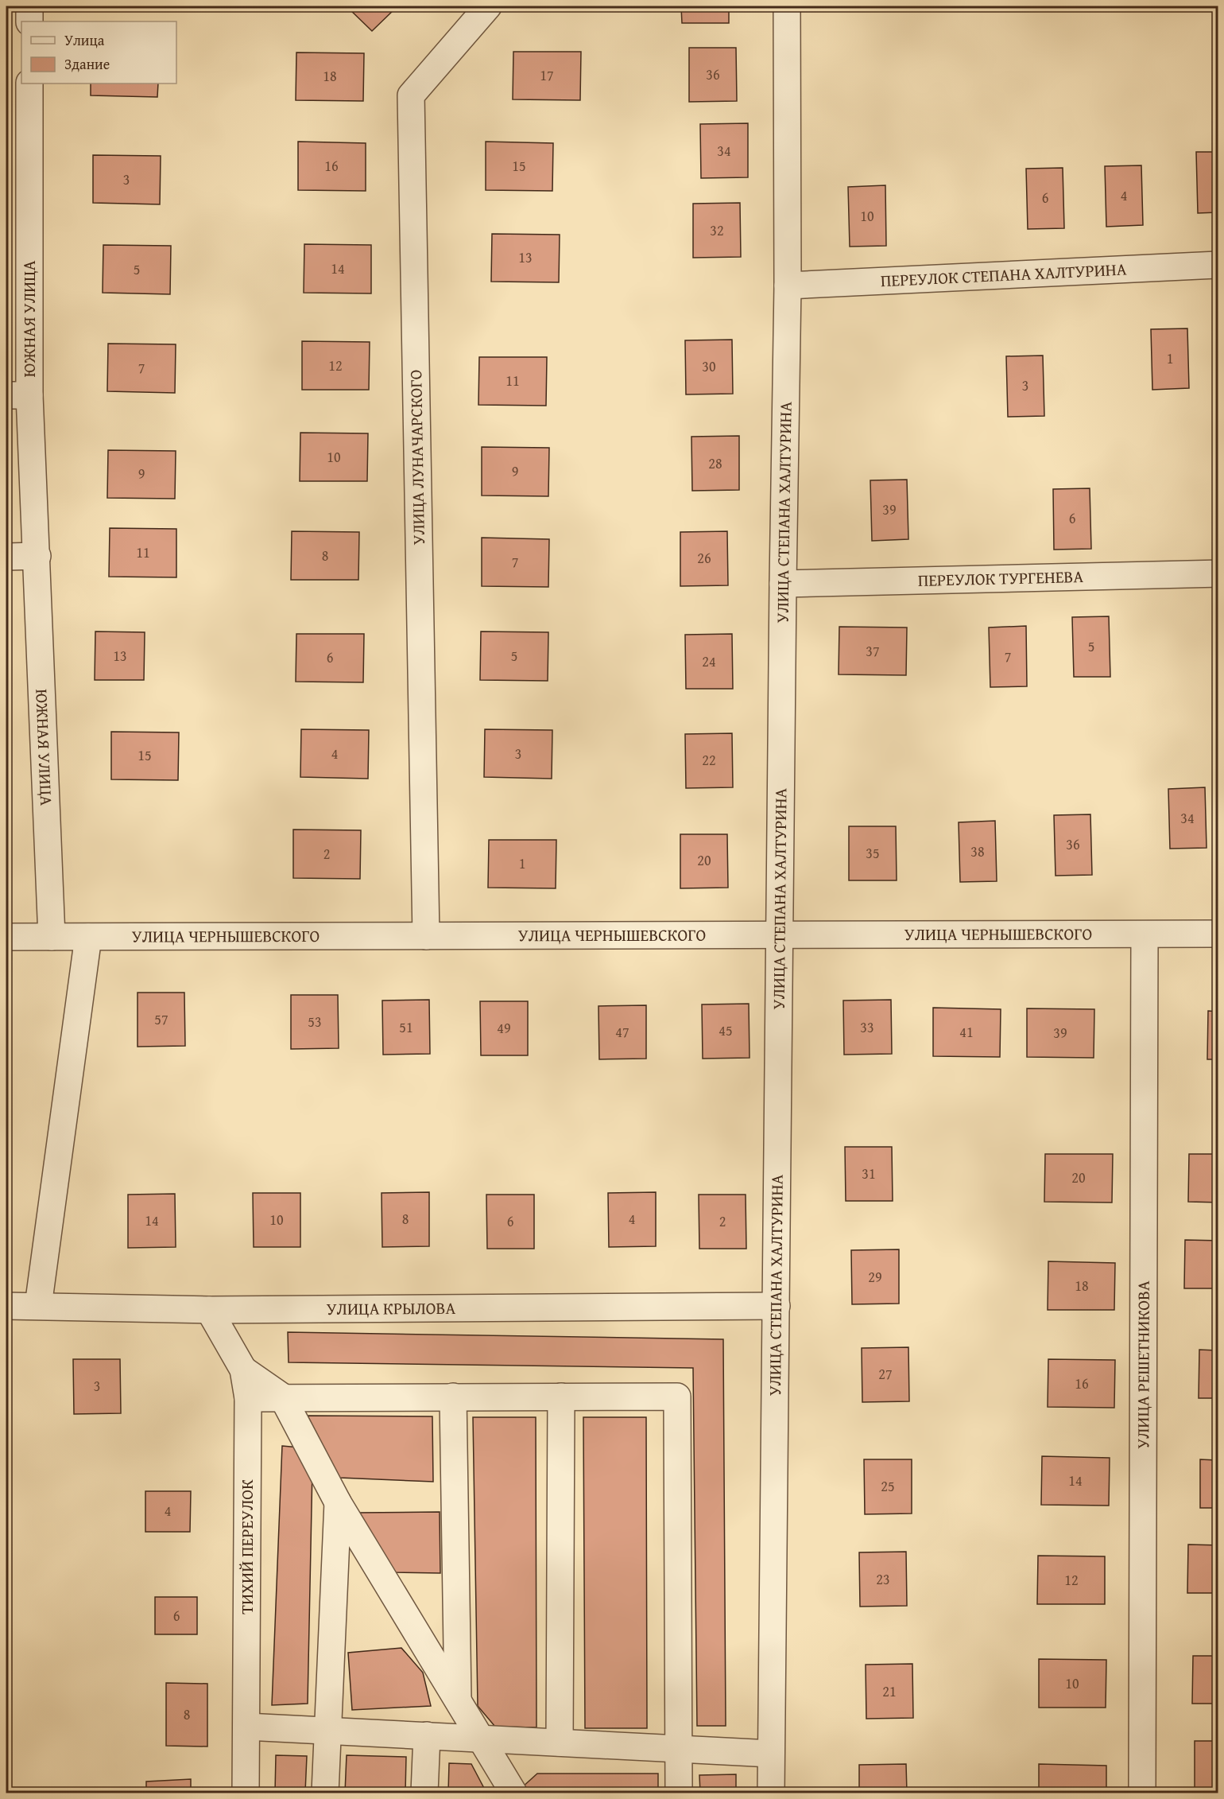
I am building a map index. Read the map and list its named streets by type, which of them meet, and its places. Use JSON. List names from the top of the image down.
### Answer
{
  "streets": {
    "street": [
      "ПЕРЕУЛОК СТЕПАНА ХАЛТУРИНА",
      "ЮЖНАЯ УЛИЦА",
      "УЛИЦА ЛУНАЧАРСКОГО",
      "УЛИЦА СТЕПАНА ХАЛТУРИНА",
      "ПЕРЕУЛОК ТУРГЕНЕВА",
      "УЛИЦА ЧЕРНЫШЕВСКОГО",
      "УЛИЦА КРЫЛОВА",
      "УЛИЦА РЕШЕТНИКОВА",
      "ТИХИЙ ПЕРЕУЛОК"
    ]
  },
  "crossings": [
    ["ПЕРЕУЛОК СТЕПАНА ХАЛТУРИНА", "УЛИЦА СТЕПАНА ХАЛТУРИНА"],
    ["ЮЖНАЯ УЛИЦА", "УЛИЦА ЧЕРНЫШЕВСКОГО"],
    ["УЛИЦА ЛУНАЧАРСКОГО", "УЛИЦА ЧЕРНЫШЕВСКОГО"],
    ["УЛИЦА СТЕПАНА ХАЛТУРИНА", "ПЕРЕУЛОК ТУРГЕНЕВА"],
    ["УЛИЦА СТЕПАНА ХАЛТУРИНА", "УЛИЦА ЧЕРНЫШЕВСКОГО"],
    ["УЛИЦА СТЕПАНА ХАЛТУРИНА", "УЛИЦА КРЫЛОВА"],
    ["УЛИЦА ЧЕРНЫШЕВСКОГО", "УЛИЦА РЕШЕТНИКОВА"],
    ["УЛИЦА КРЫЛОВА", "ТИХИЙ ПЕРЕУЛОК"]
  ],
  "house_numbers": [
    "36",
    "17",
    "18",
    "34",
    "16",
    "15",
    "3",
    "4",
    "6",
    "10",
    "32",
    "13",
    "14",
    "5",
    "1",
    "12",
    "30",
    "7",
    "11",
    "3",
    "10",
    "28",
    "9",
    "9",
    "39",
    "6",
    "11",
    "8",
    "26",
    "7",
    "5",
    "37",
    "13",
    "5",
    "7",
    "6",
    "24",
    "4",
    "3",
    "15",
    "22",
    "34",
    "36",
    "38",
    "35",
    "2",
    "20",
    "1",
    "57",
    "53",
    "51",
    "33",
    "49",
    "45",
    "47",
    "41",
    "39",
    "31",
    "20",
    "8",
    "4",
    "10",
    "14",
    "6",
    "2",
    "29",
    "18",
    "27",
    "16",
    "3",
    "14",
    "25",
    "4",
    "23",
    "12",
    "6",
    "10",
    "21",
    "8"
  ],
  "legend": ["Улица", "Здание"]
}
